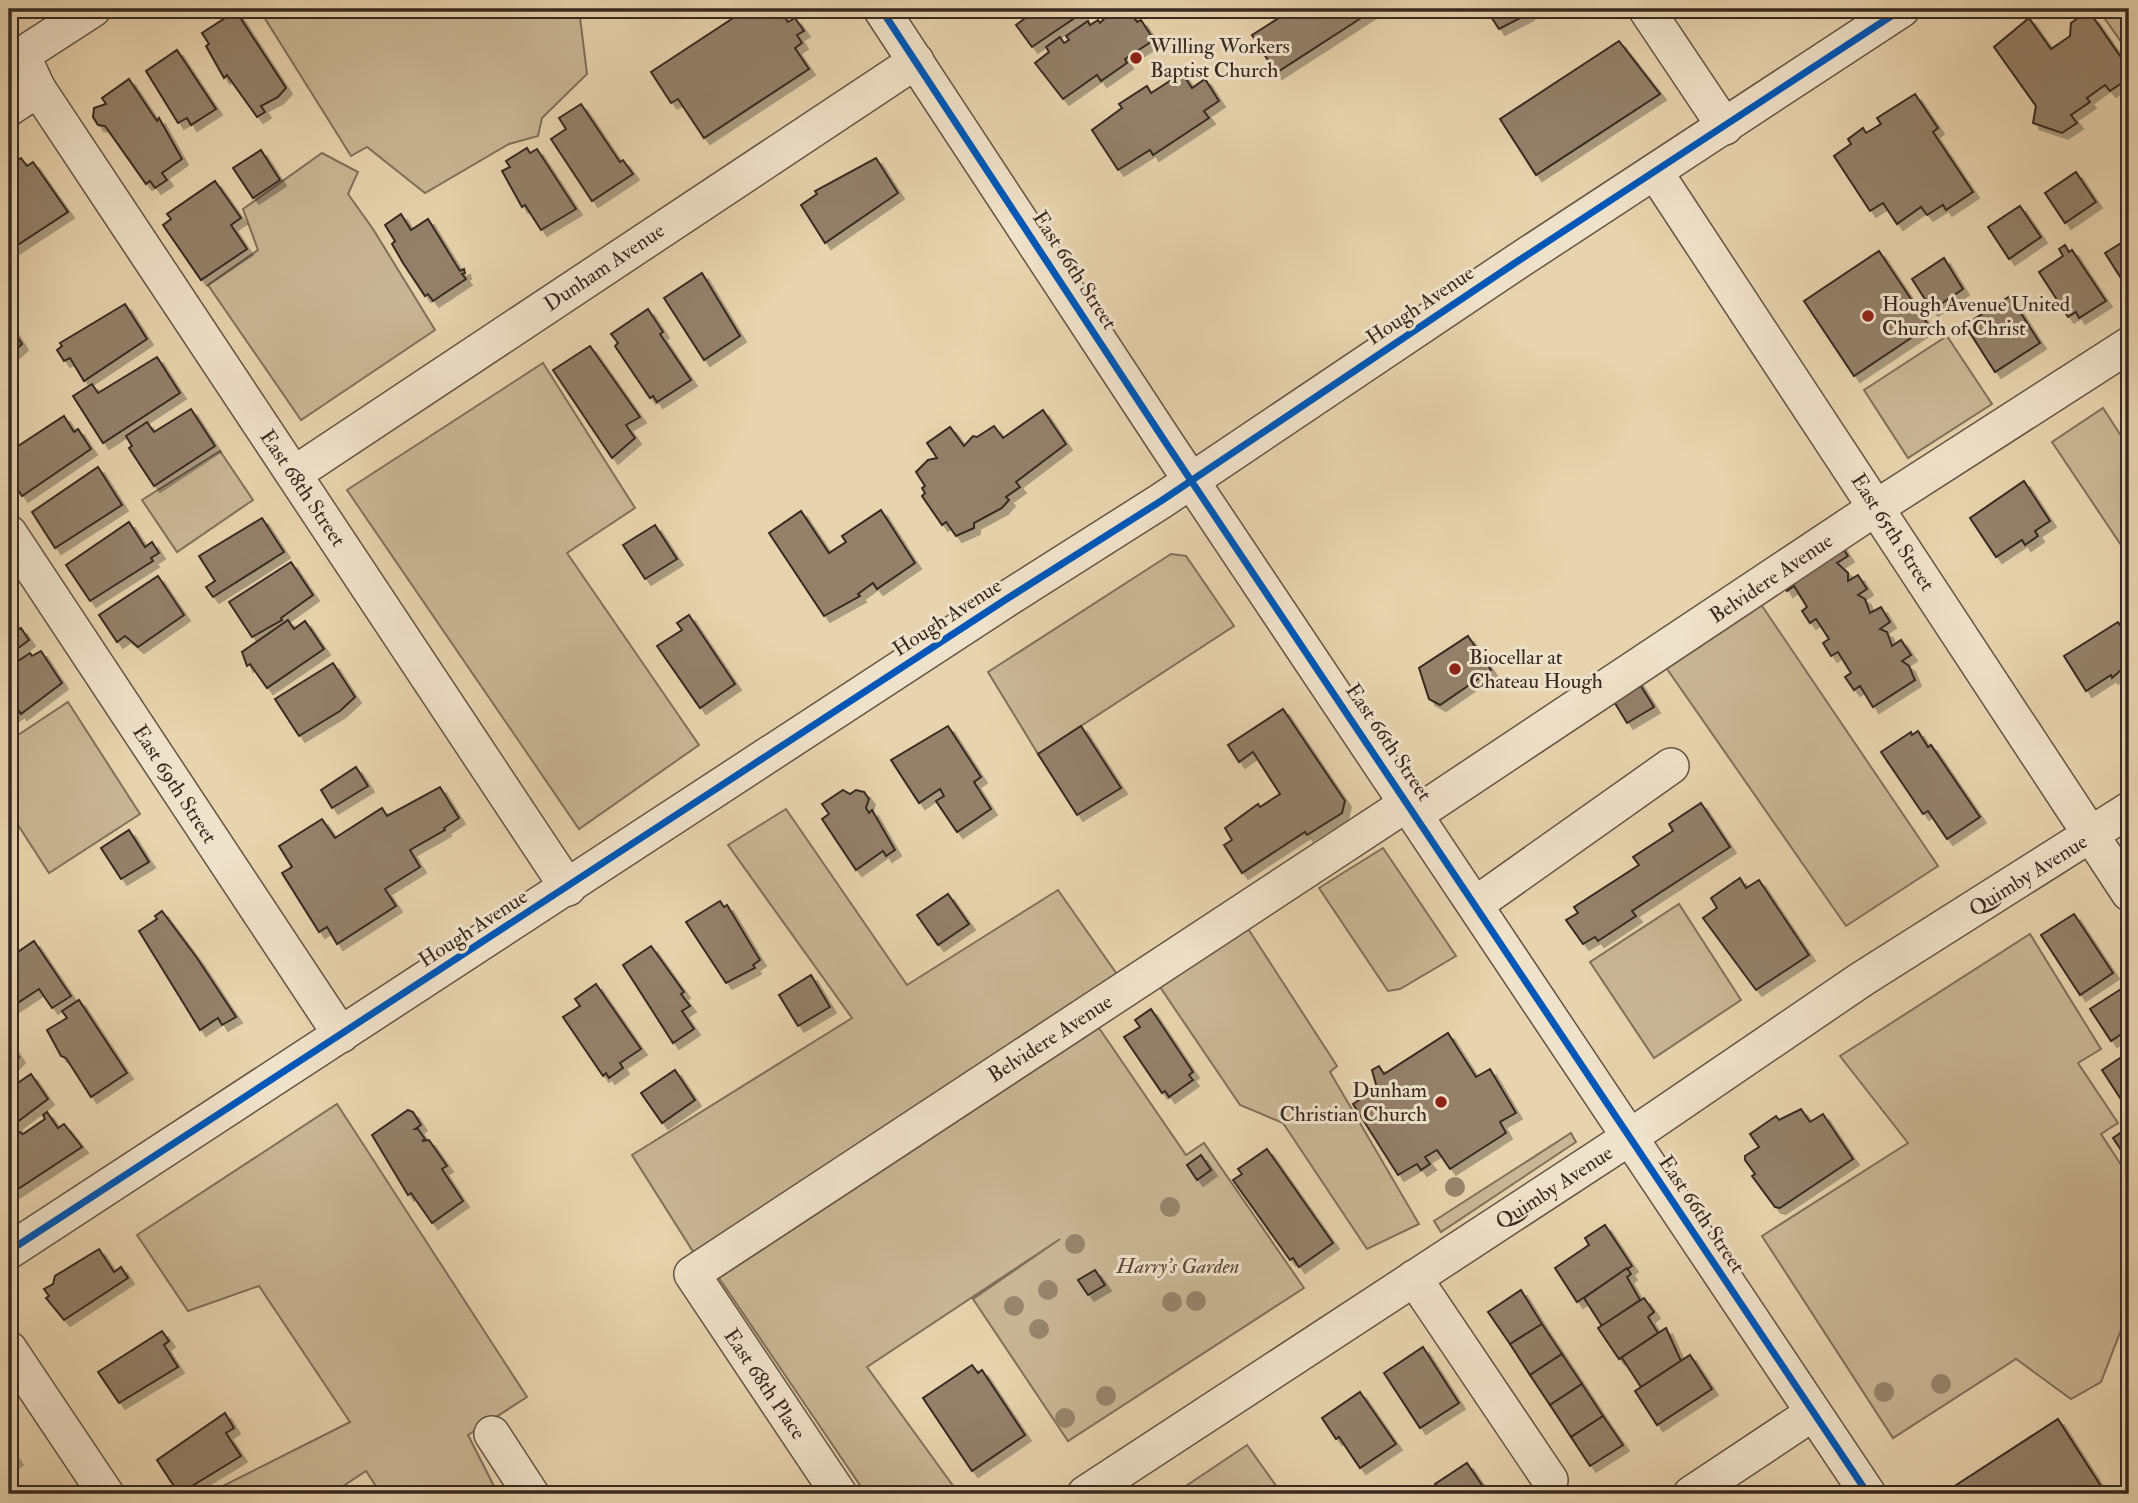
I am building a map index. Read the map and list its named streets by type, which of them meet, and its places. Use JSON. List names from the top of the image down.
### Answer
{
  "streets": {
    "street": [
      "Dunham Avenue",
      "East 66th Street",
      "Hough Avenue",
      "East 68th Street",
      "East 65th Street",
      "Belvidere Avenue",
      "East 69th Street",
      "Quimby Avenue",
      "East 68th Place"
    ]
  },
  "crossings": [
    ["Dunham Avenue", "East 66th Street"],
    ["Dunham Avenue", "East 68th Street"],
    ["East 66th Street", "Hough Avenue"],
    ["East 66th Street", "Belvidere Avenue"],
    ["East 66th Street", "Quimby Avenue"],
    ["Hough Avenue", "East 68th Street"],
    ["Hough Avenue", "East 65th Street"],
    ["Hough Avenue", "East 69th Street"],
    ["East 65th Street", "Belvidere Avenue"],
    ["East 65th Street", "Quimby Avenue"],
    ["Belvidere Avenue", "East 68th Place"]
  ],
  "parks": ["Harry's Garden"],
  "places": [
    "Willing Workers Baptist Church",
    "Hough Avenue United Church of Christ",
    "Biocellar at Chateau Hough",
    "Dunham Christian Church"
  ]
}
